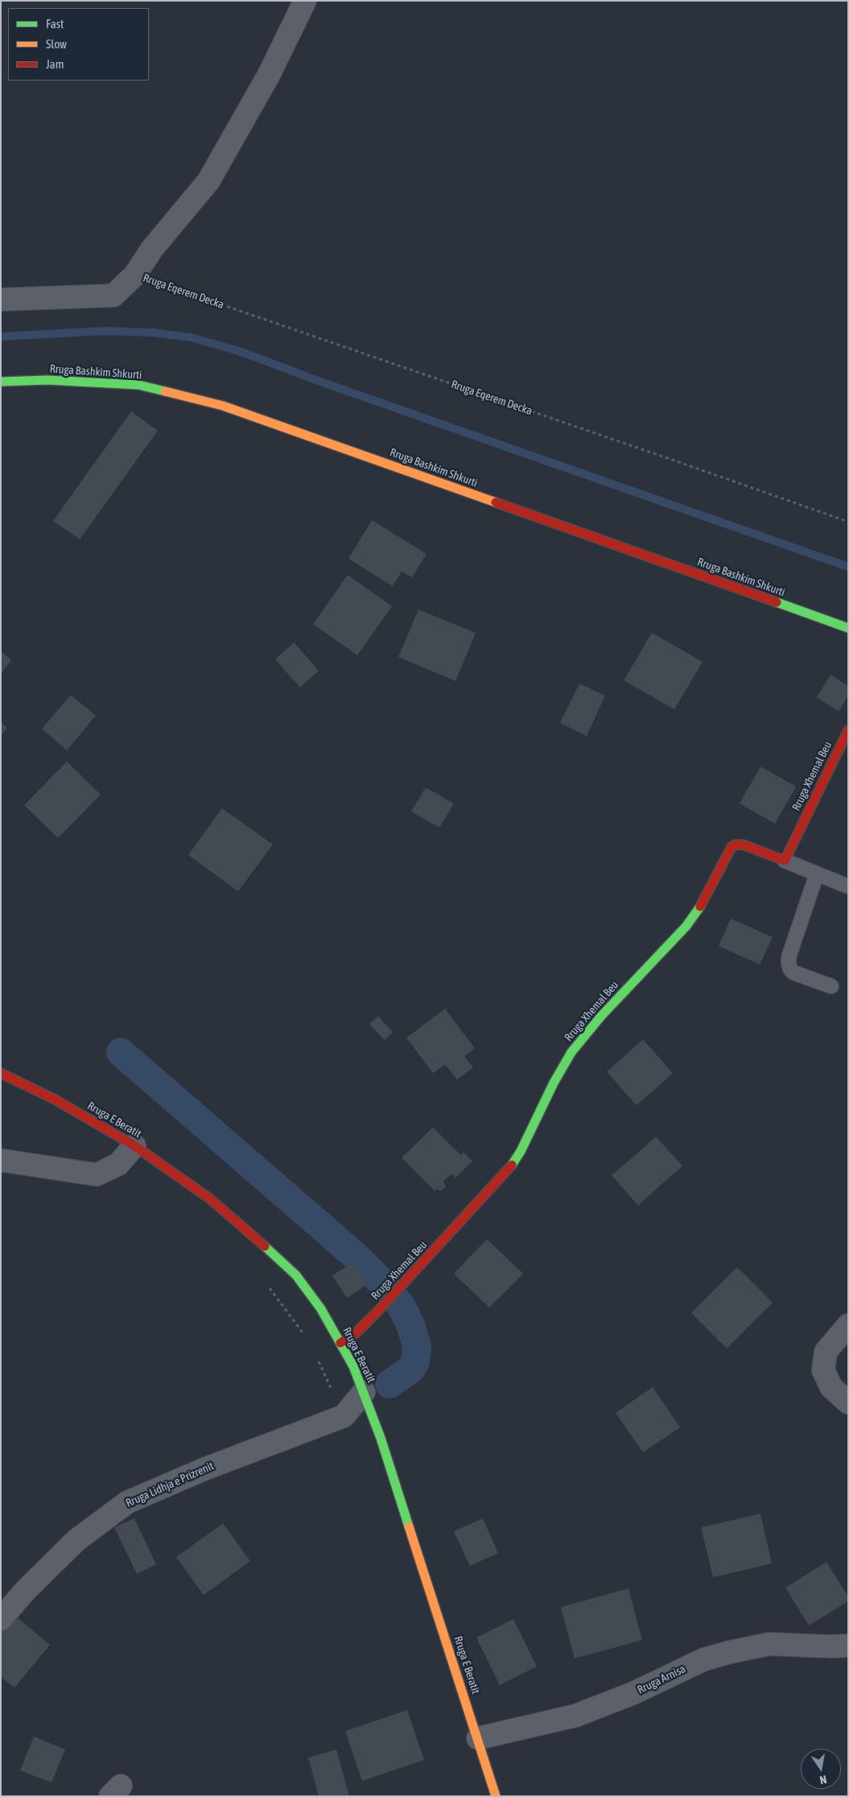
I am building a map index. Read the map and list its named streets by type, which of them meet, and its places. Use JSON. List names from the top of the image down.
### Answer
{
  "streets": {
    "street": [
      "Rruga Eqerem Decka",
      "Rruga Bashkim Shkurti",
      "Rruga Xhemal Beu",
      "Rruga E Beratit",
      "Rruga Lidhja e Prizrenit",
      "Rruga Arnisa"
    ]
  },
  "crossings": [
    ["Rruga Xhemal Beu", "Rruga E Beratit"],
    ["Rruga E Beratit", "Rruga Lidhja e Prizrenit"],
    ["Rruga E Beratit", "Rruga Arnisa"]
  ],
  "legend": ["Fast", "Slow", "Jam"],
  "north": "bottom"
}
